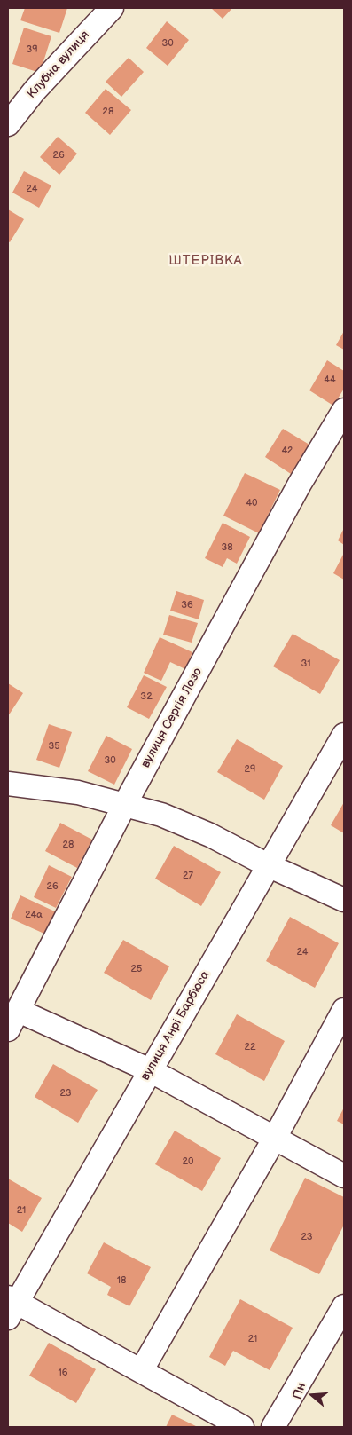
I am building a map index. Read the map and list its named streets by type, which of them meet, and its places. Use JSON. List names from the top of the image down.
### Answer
{
  "streets": {
    "street": ["Клубна вулиця", "вулиця Сергія Лазо", "вулиця Анрі Барбюса"]
  },
  "districts": ["ШТЕРIВКА"],
  "house_numbers": [
    "30",
    "39",
    "28",
    "26",
    "24",
    "44",
    "42",
    "40",
    "38",
    "36",
    "31",
    "32",
    "35",
    "30",
    "29",
    "28",
    "27",
    "26",
    "24а",
    "24",
    "25",
    "22",
    "23",
    "20",
    "21",
    "23",
    "18",
    "21",
    "16"
  ],
  "north": "left"
}
